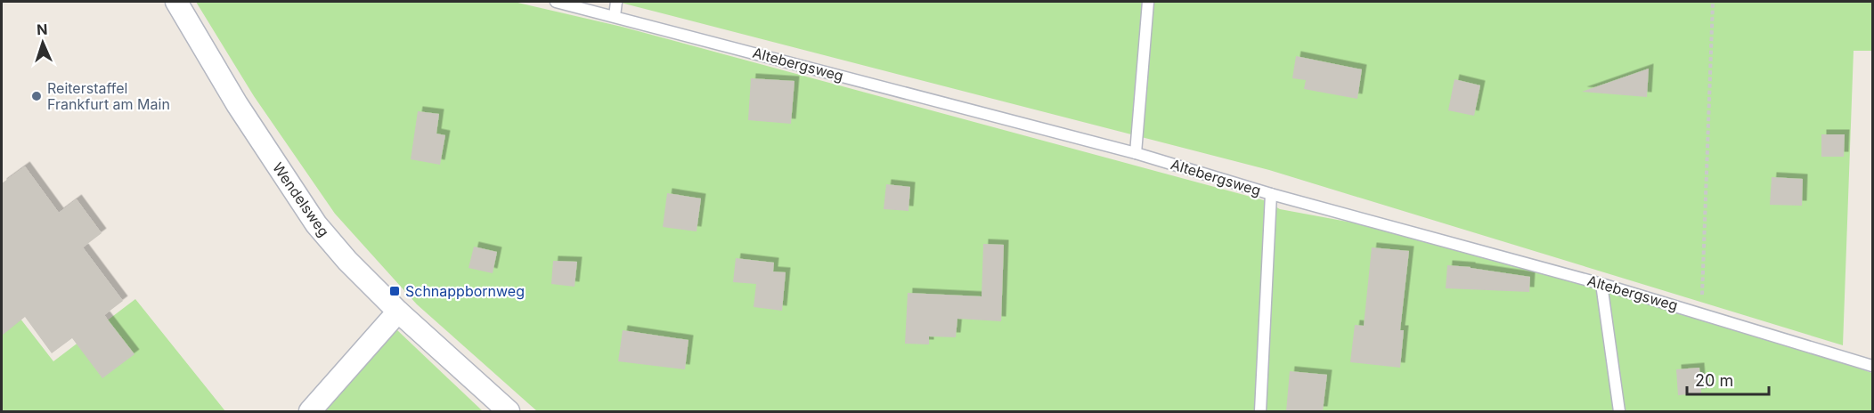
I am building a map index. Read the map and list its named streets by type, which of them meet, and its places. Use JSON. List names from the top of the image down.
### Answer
{
  "streets": {
    "street": ["Wendelsweg"],
    "lane": ["Altebergsweg"]
  },
  "places": {
    "other": ["Reiterstaffel Frankfurt am Main"],
    "transit": ["Schnappbornweg"]
  },
  "scale_bar": "20 m",
  "north": "top"
}
